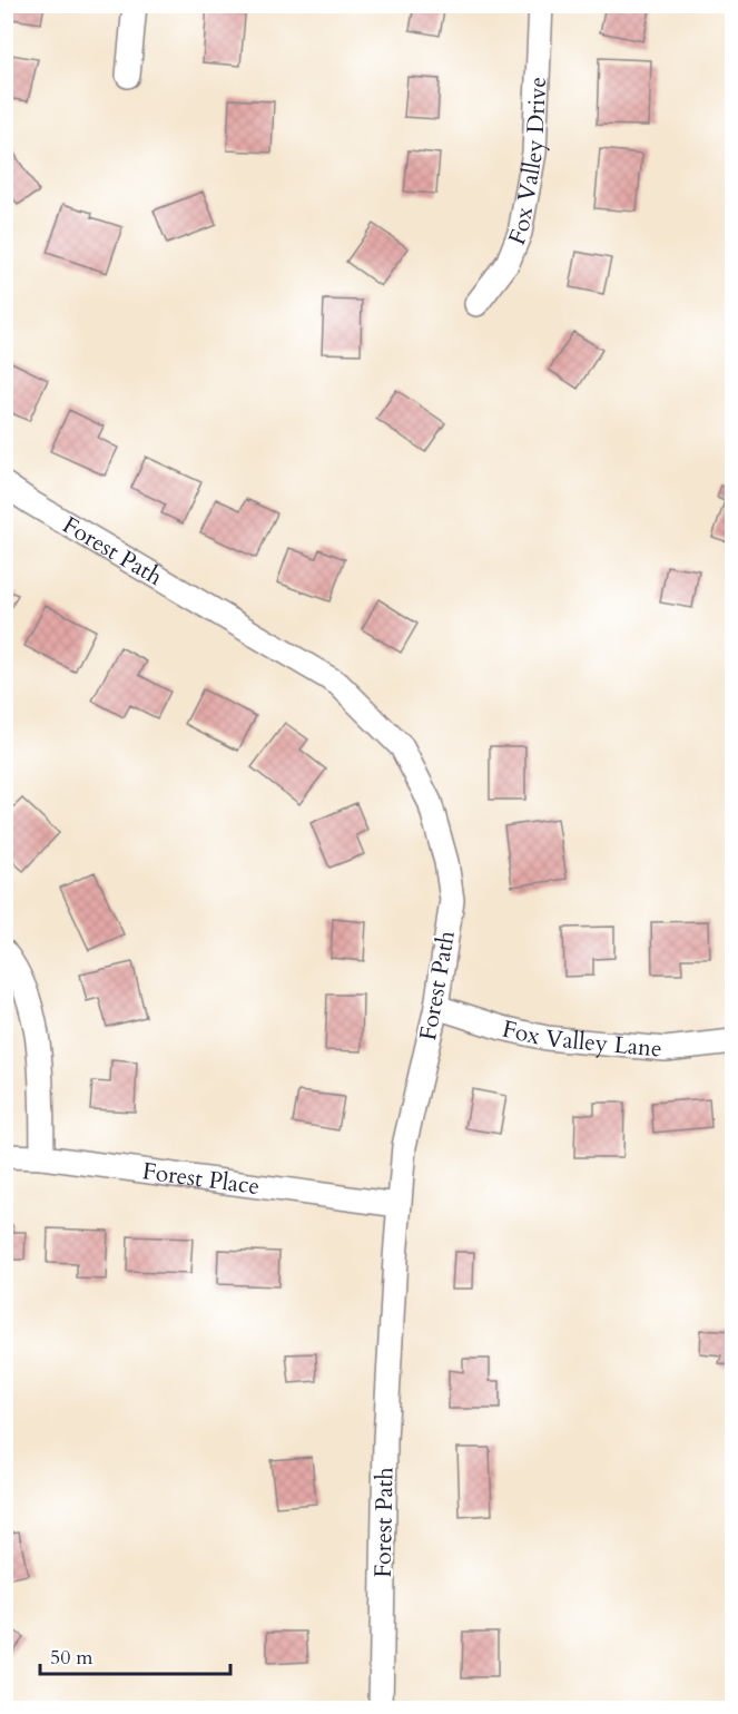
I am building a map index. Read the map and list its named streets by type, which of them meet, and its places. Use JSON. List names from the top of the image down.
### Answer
{
  "streets": {
    "street": [
      "Fox Valley Drive",
      "Forest Path",
      "Fox Valley Lane",
      "Forest Place"
    ]
  },
  "crossings": [
    ["Forest Path", "Fox Valley Lane"],
    ["Forest Path", "Forest Place"]
  ],
  "scale_bar": "50 m"
}
